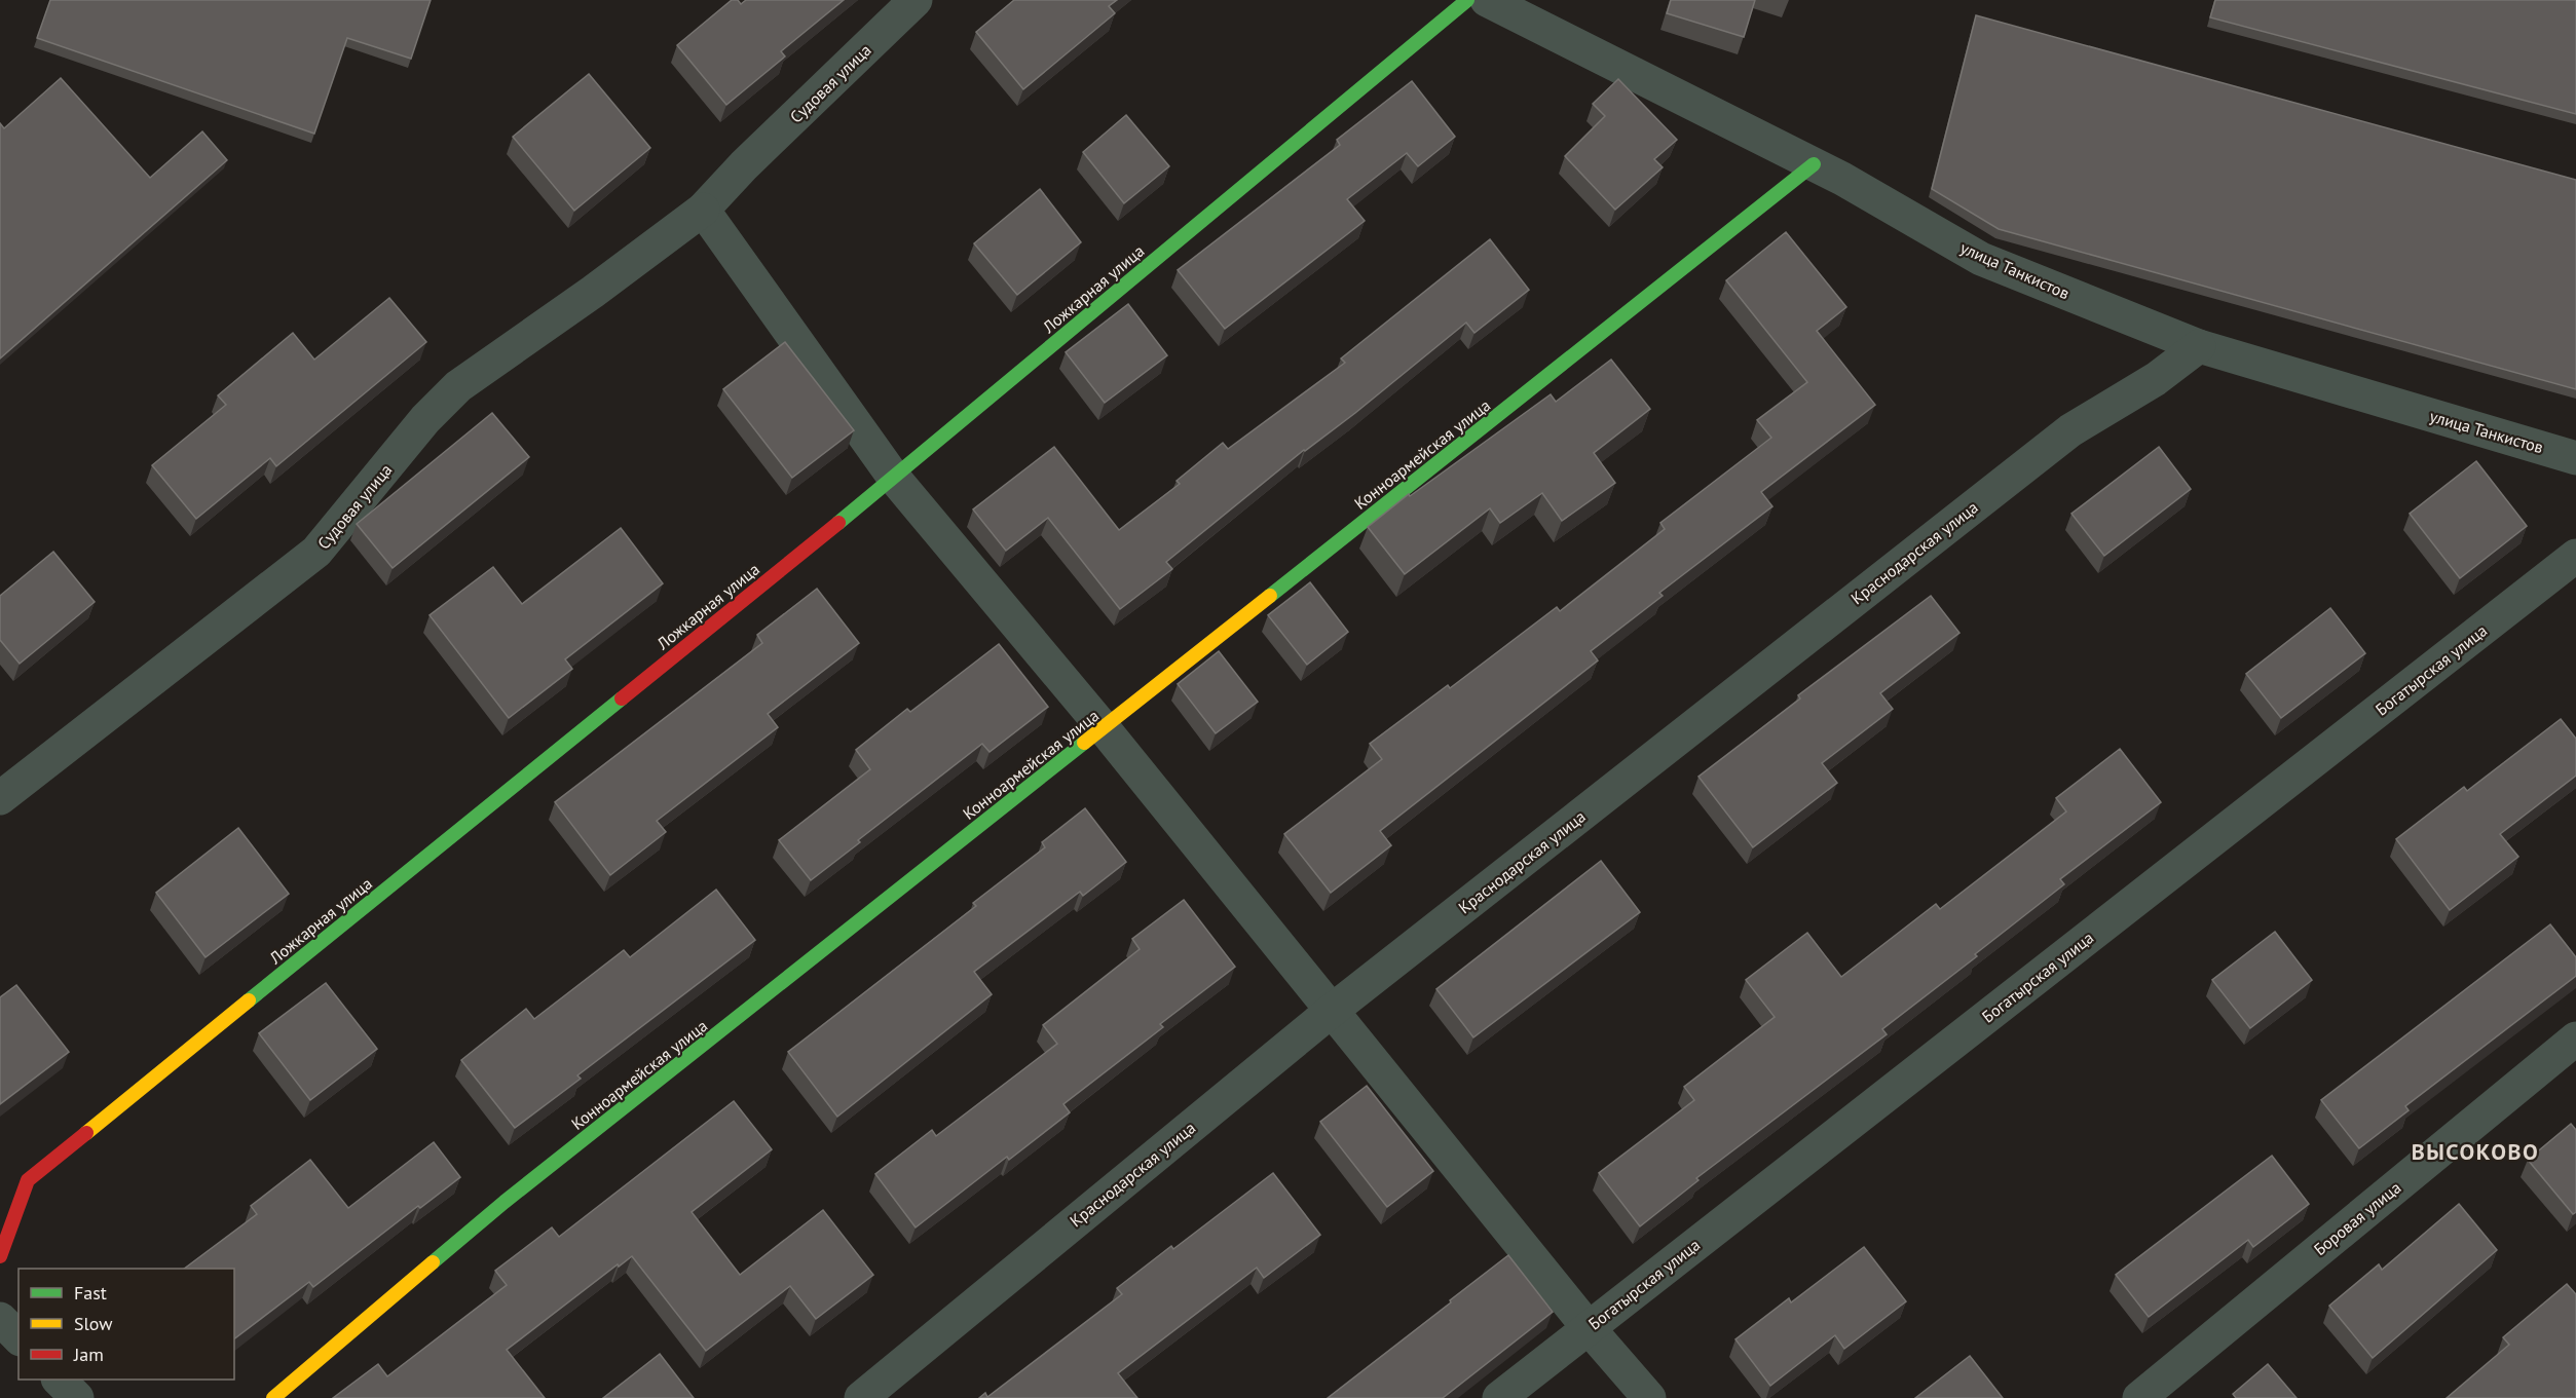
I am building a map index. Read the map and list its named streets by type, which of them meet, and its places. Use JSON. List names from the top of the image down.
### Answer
{
  "streets": {
    "street": [
      "Судовая улица",
      "улица Танкистов",
      "Ложкарная улица",
      "Конноармейская улица",
      "Краснодарская улица",
      "Богатырская улица",
      "Боровая улица"
    ]
  },
  "crossings": [
    ["улица Танкистов", "Конноармейская улица"],
    ["улица Танкистов", "Краснодарская улица"]
  ],
  "districts": ["ВЫСОКОВО"],
  "legend": ["Fast", "Slow", "Jam"]
}
